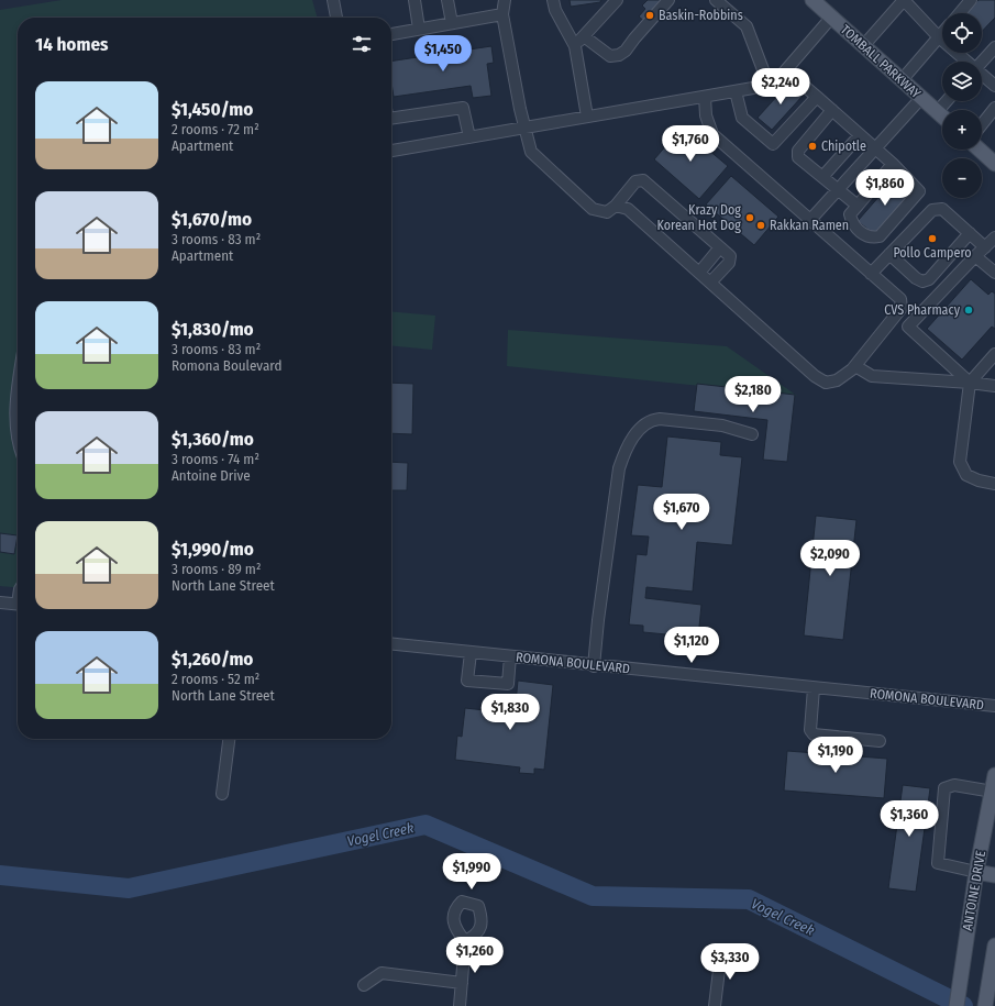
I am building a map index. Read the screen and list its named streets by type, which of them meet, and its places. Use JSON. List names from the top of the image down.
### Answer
{
  "streets": {
    "main road": ["TOMBALL PARKWAY", "ANTOINE DRIVE"],
    "street": ["ROMONA BOULEVARD"]
  },
  "water": ["Vogel Creek"],
  "places": [
    "Baskin-Robbins",
    "Chipotle",
    "Krazy Dog Korean Hot Dog",
    "Rakkan Ramen",
    "Pollo Campero",
    "CVS Pharmacy"
  ],
  "page": {
    "map_buttons": ["+", "−"],
    "heading": "14 homes",
    "price": [
      "$1,450",
      "$2,240",
      "$1,760",
      "$1,860",
      "$2,180",
      "$1,670",
      "$2,090",
      "$1,120",
      "$1,830",
      "$1,190",
      "$1,360",
      "$1,990",
      "$1,260",
      "$3,330"
    ],
    "list": [
      {
        "name": "$1,450/mo",
        "note": "2 rooms · 72 m² · Apartment"
      },
      {
        "name": "$1,670/mo",
        "note": "3 rooms · 83 m² · Apartment"
      },
      {
        "name": "$1,830/mo",
        "note": "3 rooms · 83 m² · Romona Boulevard"
      },
      {
        "name": "$1,360/mo",
        "note": "3 rooms · 74 m² · Antoine Drive"
      },
      {
        "name": "$1,990/mo",
        "note": "3 rooms · 89 m² · North Lane Street"
      },
      {
        "name": "$1,260/mo",
        "note": "2 rooms · 52 m² · North Lane Street"
      }
    ]
  }
}
